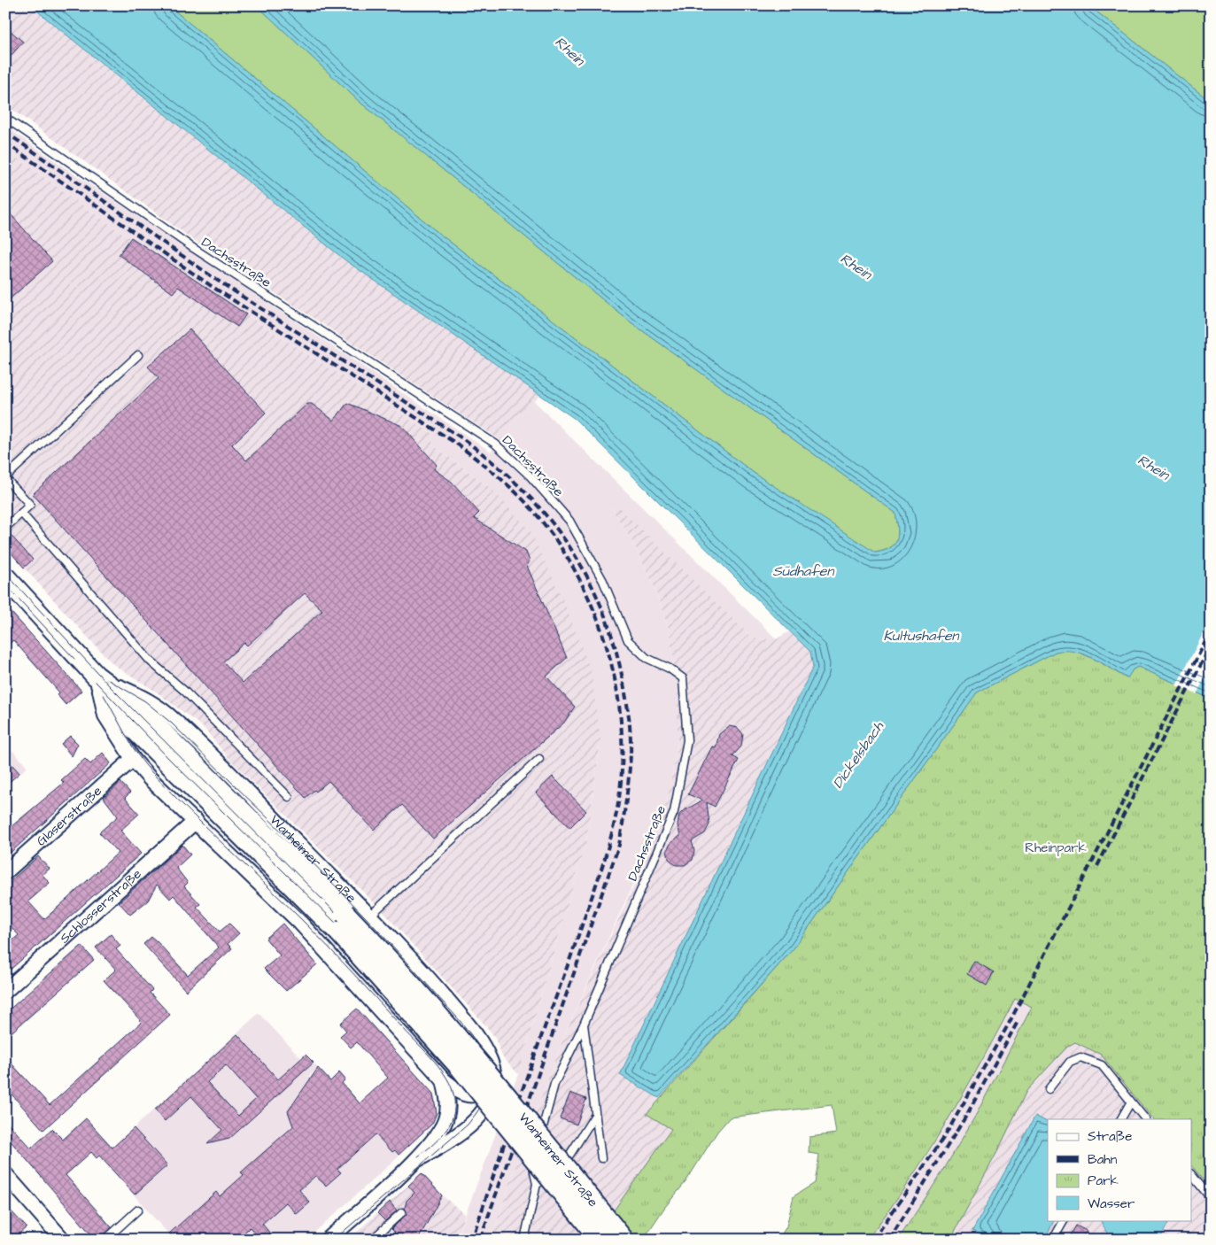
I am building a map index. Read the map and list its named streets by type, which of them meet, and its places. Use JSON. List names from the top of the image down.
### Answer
{
  "streets": {
    "street": ["Glaserstraße", "Wanheimer Straße", "Schlosserstraße"],
    "lane": ["Dachsstraße"]
  },
  "crossings": [
    ["Glaserstraße", "Wanheimer Straße"],
    ["Wanheimer Straße", "Schlosserstraße"]
  ],
  "water": [
    "Rhein",
    "Südhafen",
    "Kultushafen",
    "Dickelsbach"
  ],
  "parks": ["Rheinpark"],
  "legend": [
    "Straße",
    "Bahn",
    "Park",
    "Wasser"
  ]
}
